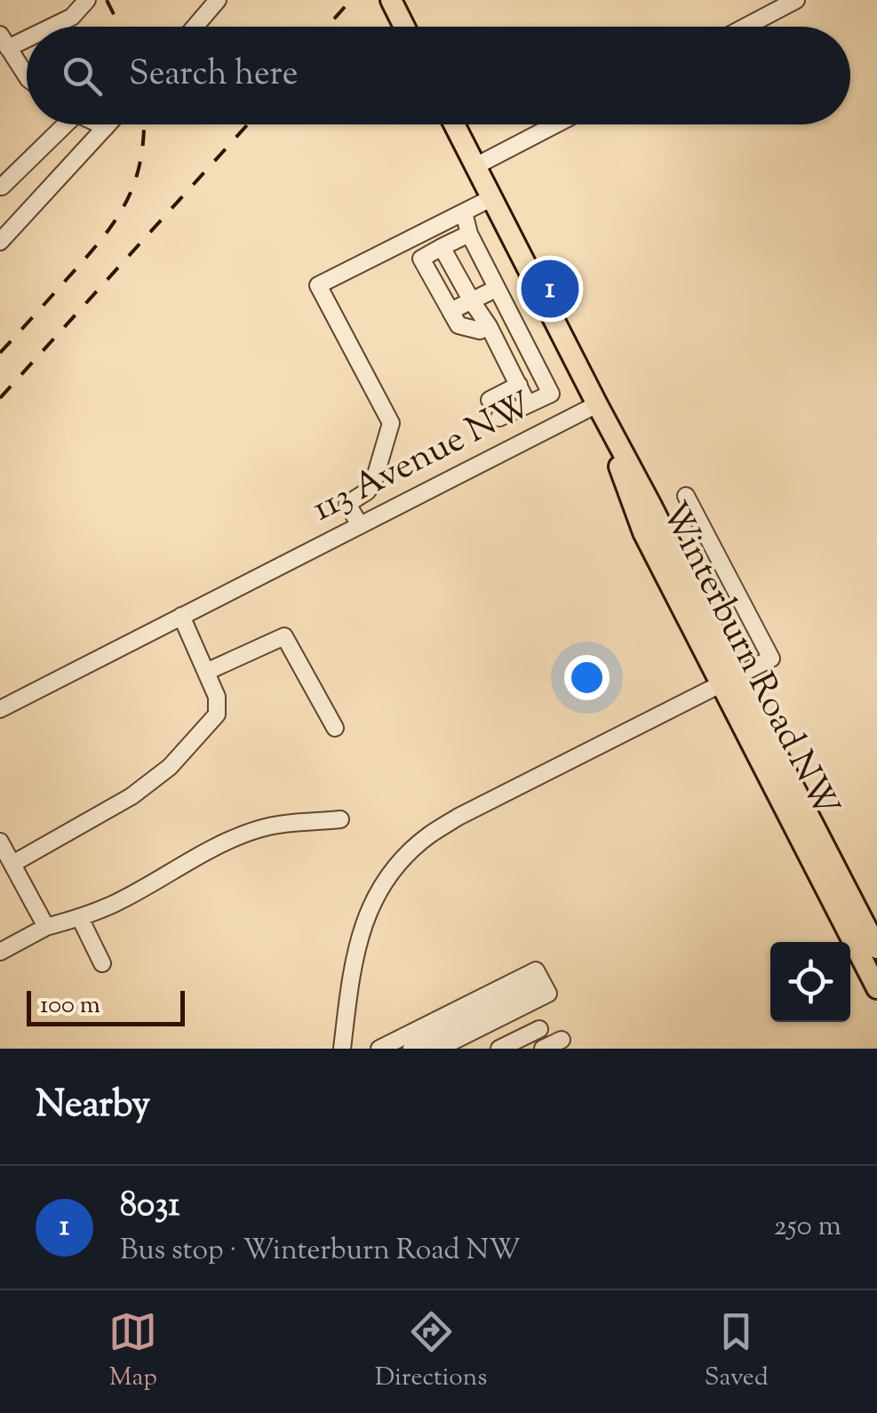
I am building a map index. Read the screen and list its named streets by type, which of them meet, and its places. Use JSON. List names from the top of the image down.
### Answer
{
  "streets": {
    "main road": ["Winterburn Road NW"],
    "street": ["113 Avenue NW"]
  },
  "crossings": [
    ["113 Avenue NW", "Winterburn Road NW"]
  ],
  "scale_bar": "100 m",
  "page": {
    "search": "Search here",
    "pins": "1",
    "scale": "100 m",
    "heading": "Nearby",
    "list": [
      {
        "mark": "1",
        "name": "8031",
        "note": "Bus stop · Winterburn Road NW",
        "value": "250 m"
      }
    ],
    "nav": ["Map", "Directions", "Saved"]
  }
}
